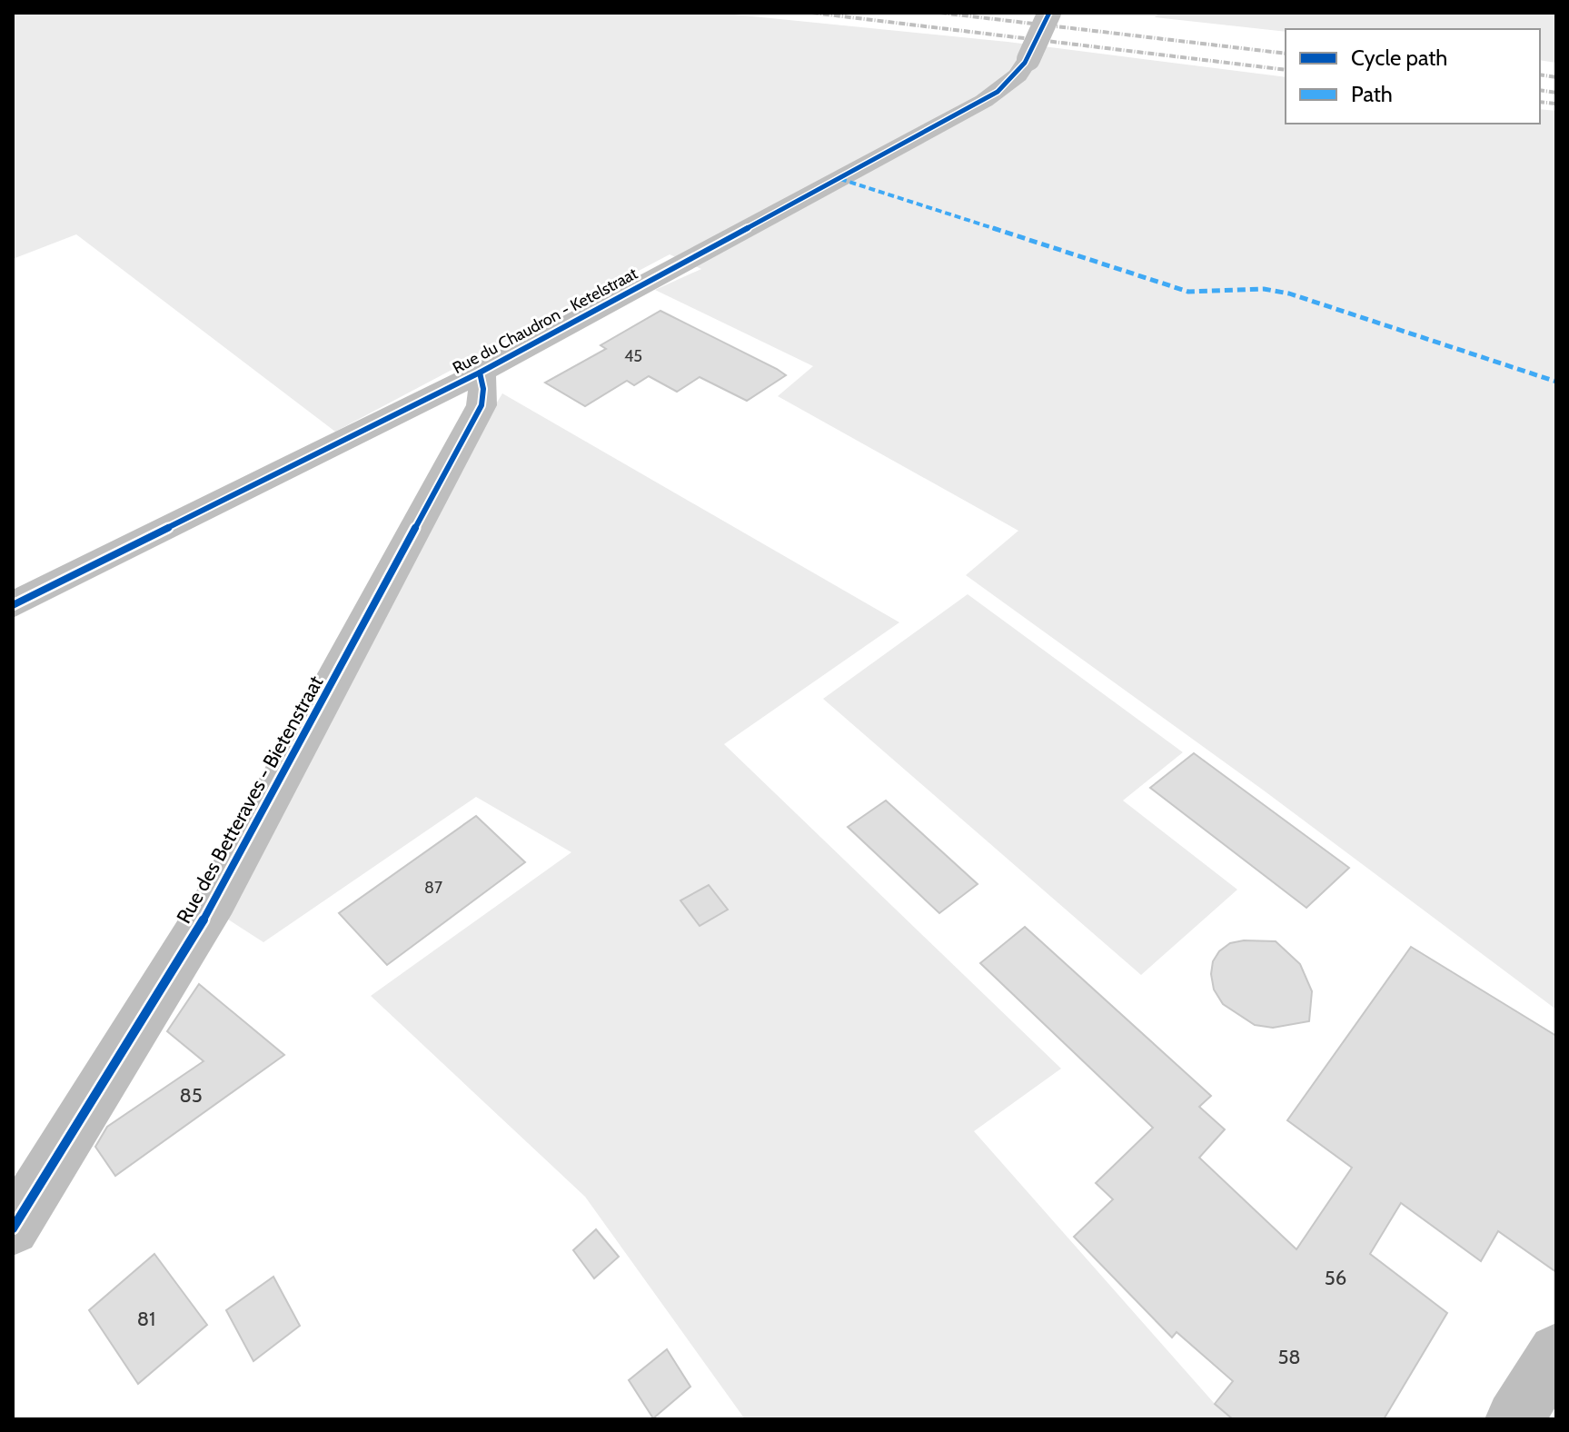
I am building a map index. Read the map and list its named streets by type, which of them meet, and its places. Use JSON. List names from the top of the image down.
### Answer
{
  "streets": {
    "street": ["Rue du Chaudron - Ketelstraat", "Rue des Betteraves - Bietenstraat"]
  },
  "crossings": [
    ["Rue du Chaudron - Ketelstraat", "Rue des Betteraves - Bietenstraat"]
  ],
  "house_numbers": [
    "45",
    "87",
    "85",
    "56",
    "81",
    "58"
  ],
  "legend": ["Cycle path", "Path"]
}
